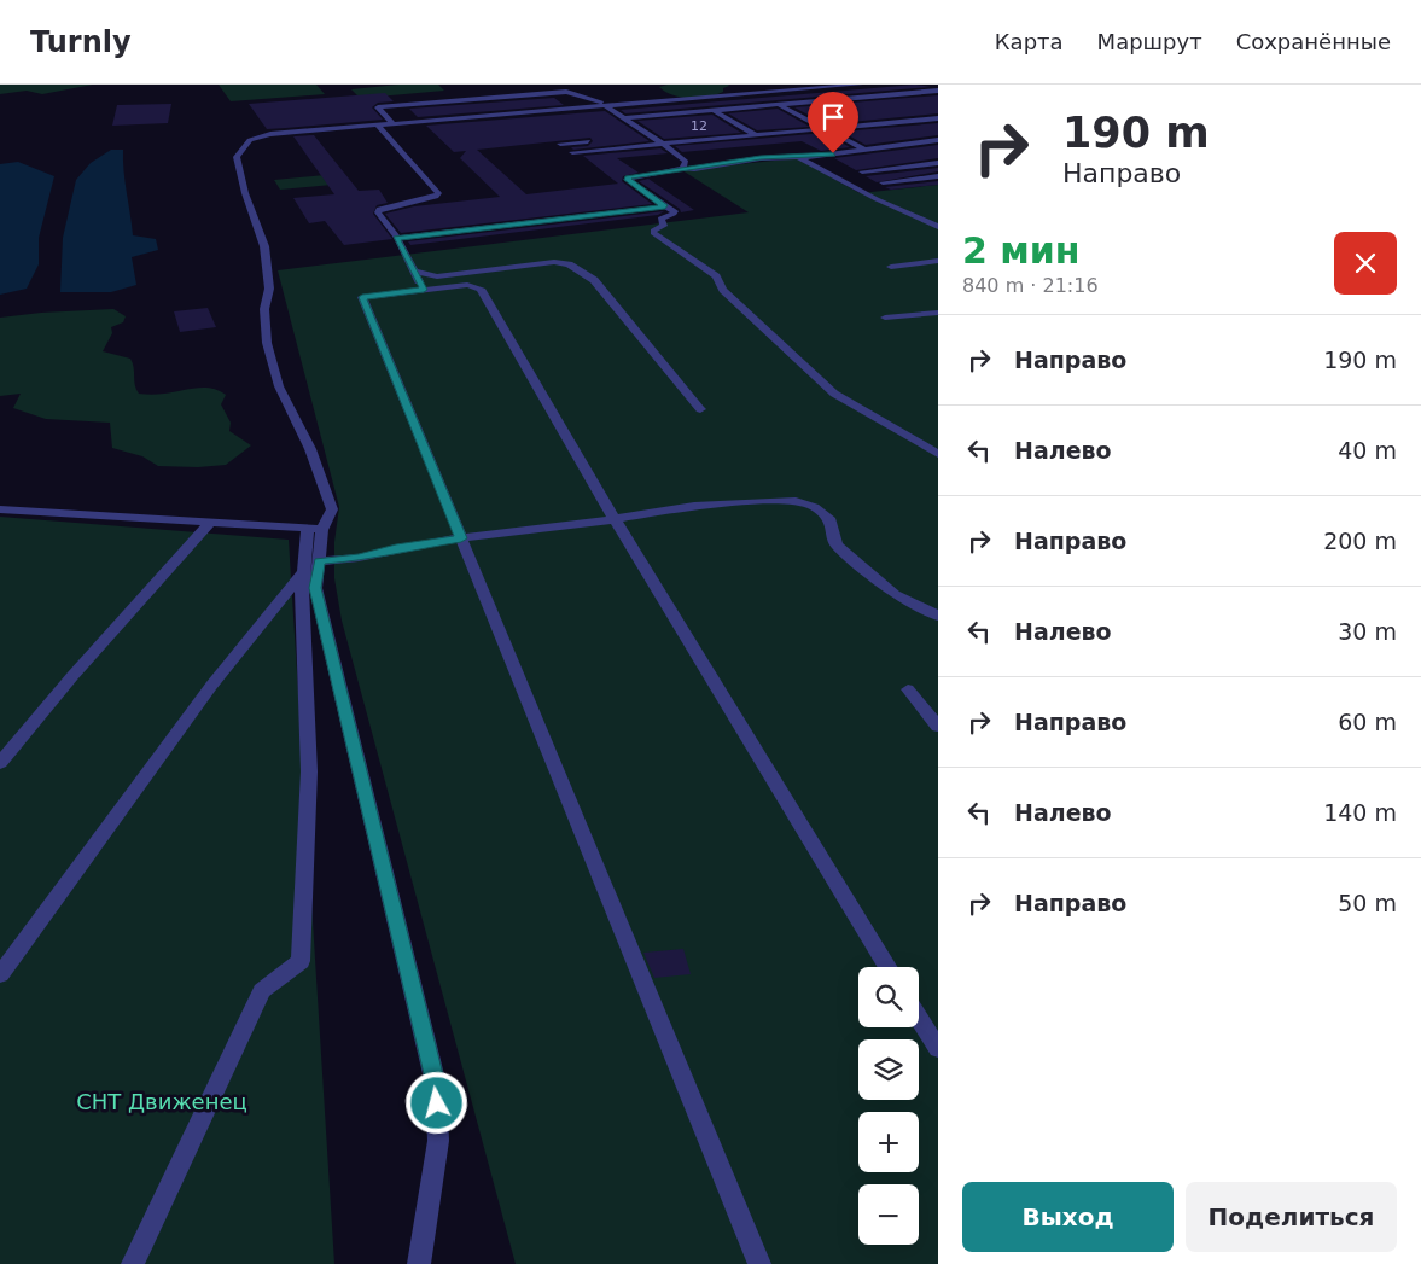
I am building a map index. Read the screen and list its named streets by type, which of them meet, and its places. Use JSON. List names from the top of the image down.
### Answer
{
  "parks": ["СНТ Движенец"],
  "house_numbers": ["12"],
  "page": {
    "header": "Turnly",
    "nav": ["Карта", "Маршрут", "Сохранённые"],
    "turn": ["190 m", "Направо"],
    "heading": ["2 мин", "840 m · 21:16"],
    "list": [
      {
        "name": "Направо",
        "value": "190 m"
      },
      {
        "name": "Налево",
        "value": "40 m"
      },
      {
        "name": "Направо",
        "value": "200 m"
      },
      {
        "name": "Налево",
        "value": "30 m"
      },
      {
        "name": "Направо",
        "value": "60 m"
      },
      {
        "name": "Налево",
        "value": "140 m"
      },
      {
        "name": "Направо",
        "value": "50 m"
      }
    ],
    "map_buttons": ["+", "−"],
    "buttons": ["Выход", "Поделиться"]
  }
}
